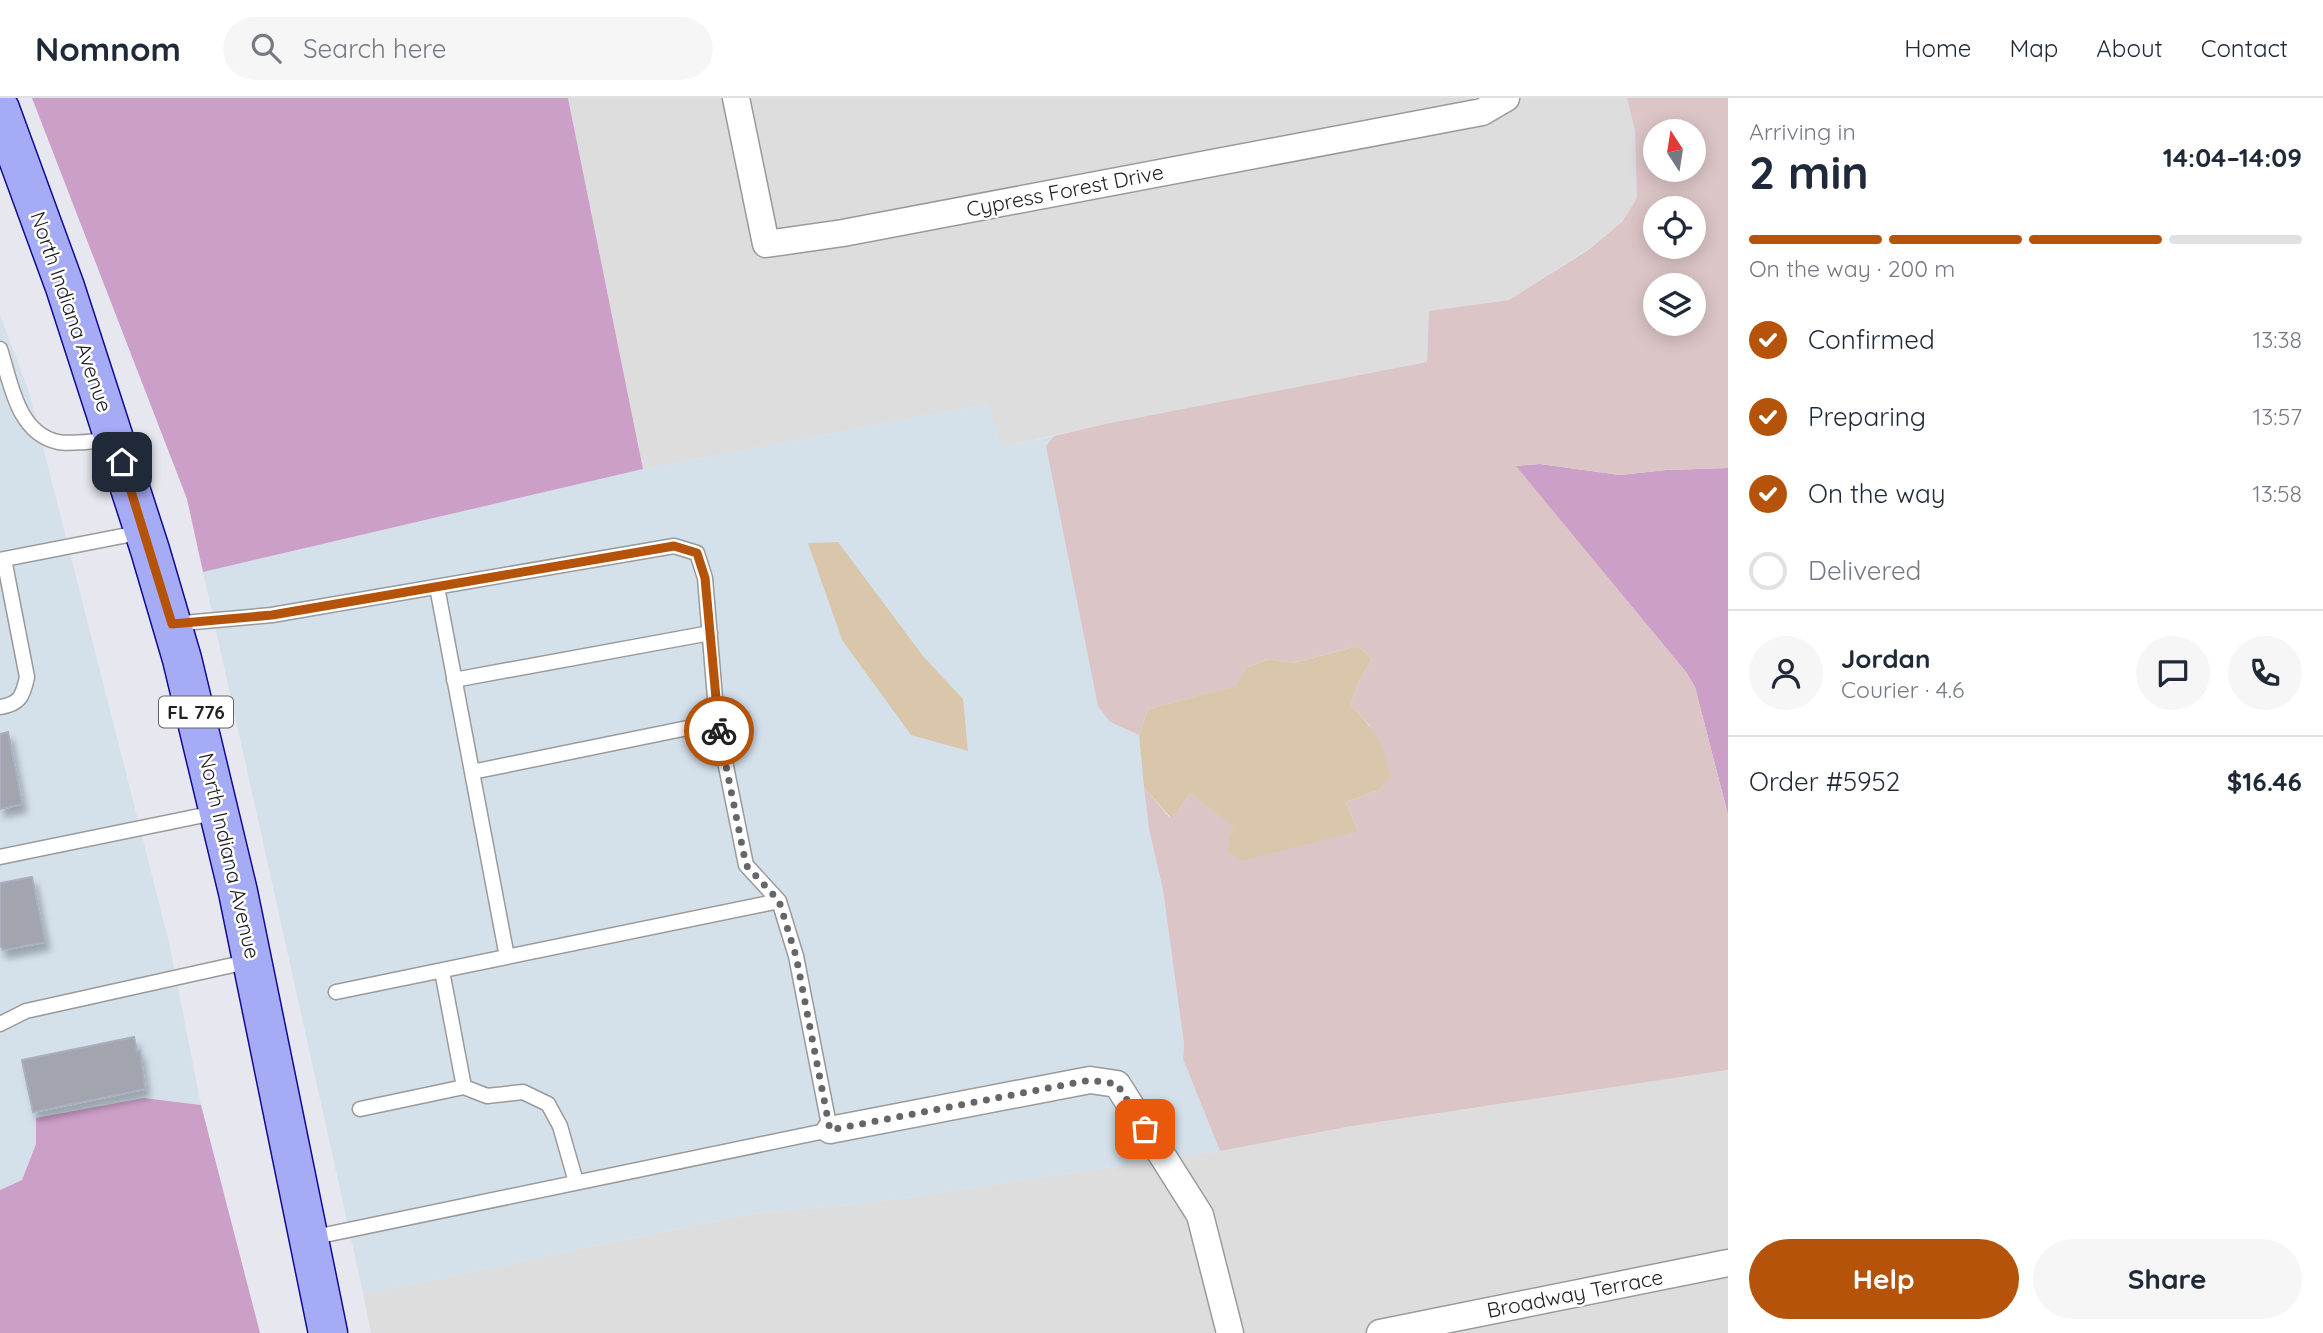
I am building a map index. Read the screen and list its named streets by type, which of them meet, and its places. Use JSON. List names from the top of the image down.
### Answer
{
  "streets": {
    "main road": ["North Indiana Avenue", "FL 776"],
    "street": ["Cypress Forest Drive", "Broadway Terrace"]
  },
  "north": "top",
  "page": {
    "header": "Nomnom",
    "search": "Search here",
    "nav": [
      "Home",
      "Map",
      "About",
      "Contact"
    ],
    "heading": ["2 min", "Arriving in", "14:04–14:09"],
    "panel": [
      "Jordan",
      "Courier · 4.6",
      "Order #5952",
      "$16.46"
    ],
    "bar": "On the way · 200 m",
    "list": [
      ["Confirmed", "13:38"],
      ["Preparing", "13:57"],
      ["On the way", "13:58"],
      "Delivered"
    ],
    "buttons": ["Help", "Share"]
  }
}
